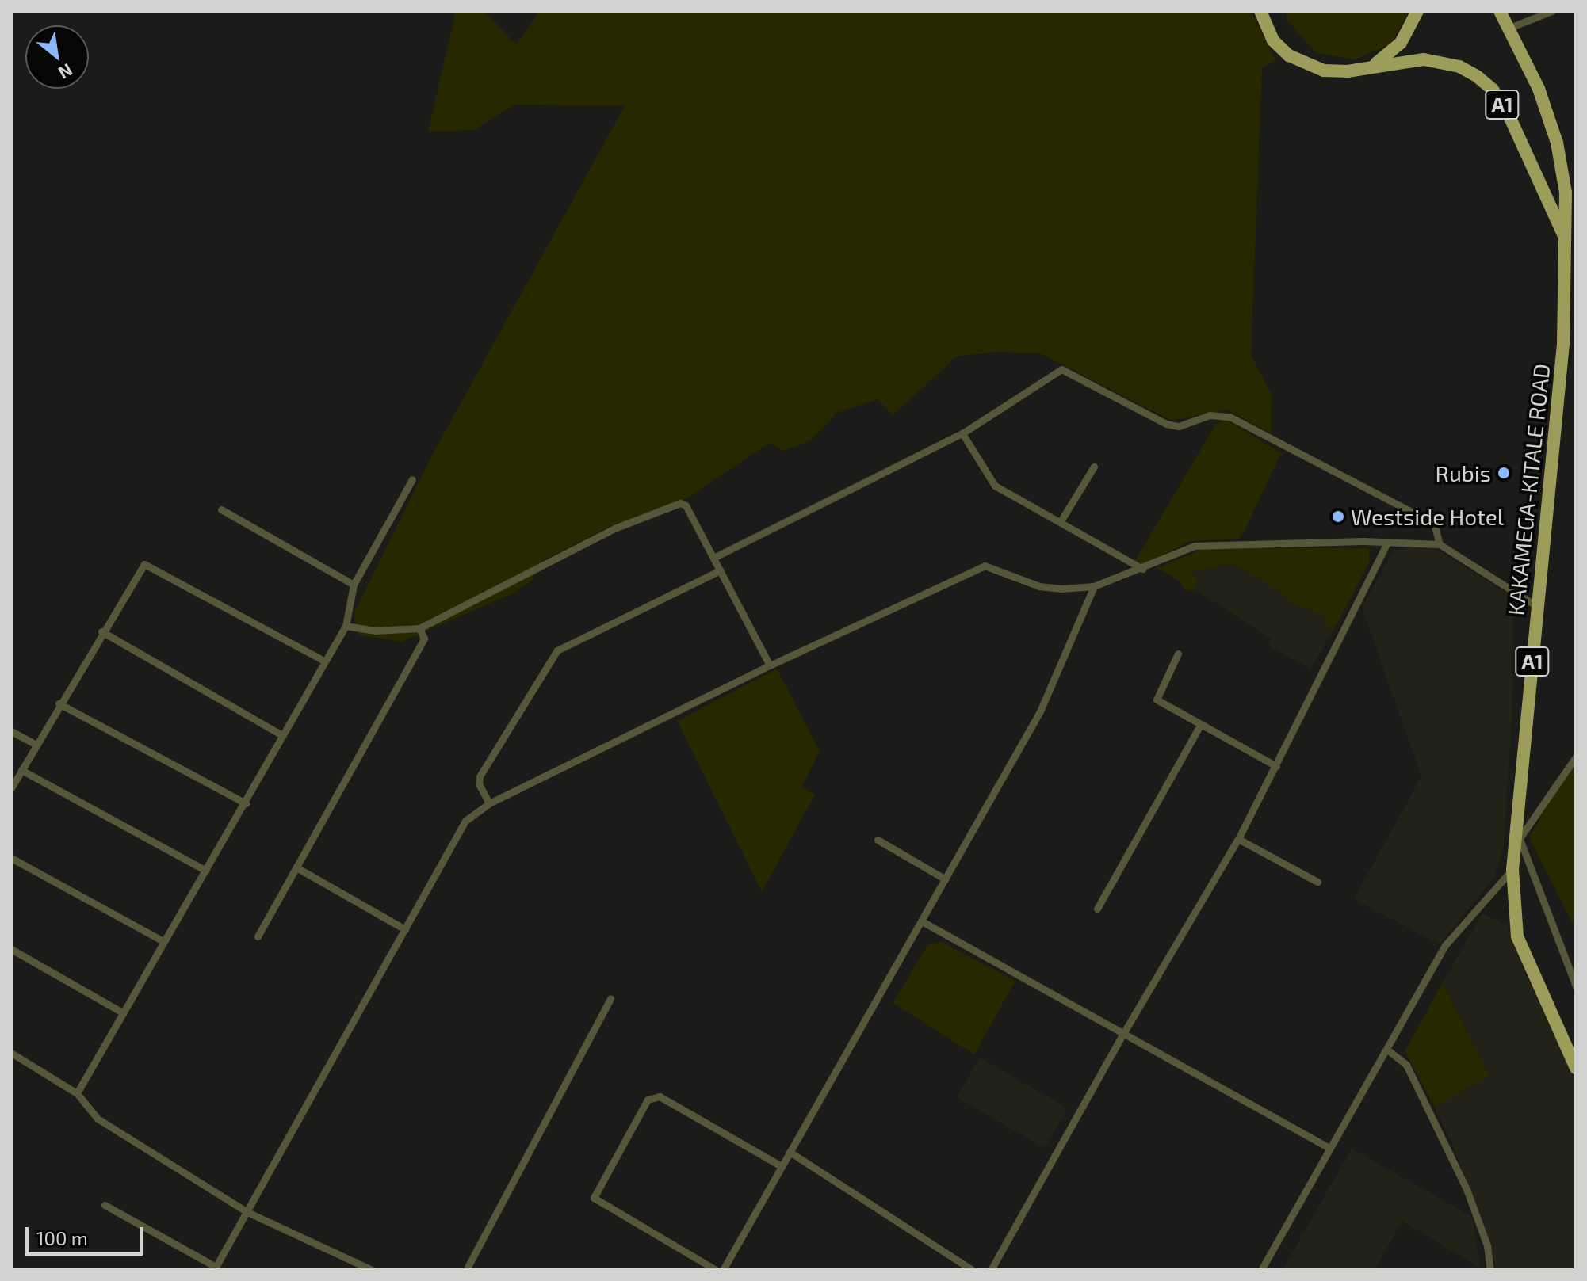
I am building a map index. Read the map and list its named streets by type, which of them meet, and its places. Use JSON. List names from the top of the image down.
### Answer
{
  "streets": {
    "highway": ["A1", "KAKAMEGA-KITALE ROAD"]
  },
  "places": ["Rubis", "Westside Hotel"],
  "scale_bar": "100 m",
  "north": "bottom right"
}
